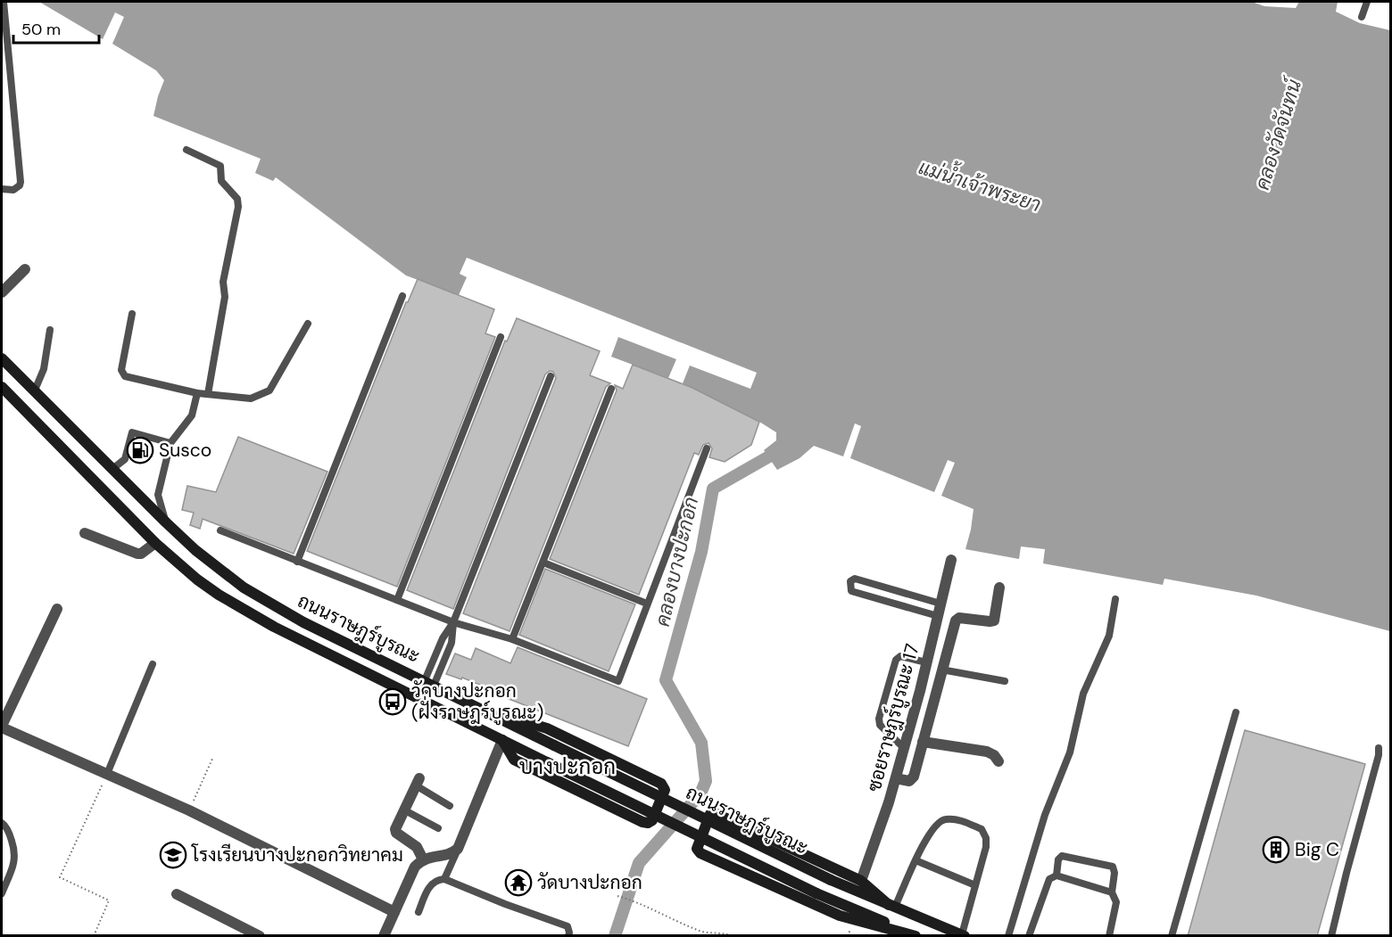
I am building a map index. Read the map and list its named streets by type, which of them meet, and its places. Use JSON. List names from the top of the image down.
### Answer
{
  "streets": {
    "main road": ["ถนนราษฎร์บูรณะ"],
    "street": ["ซอยราษฎร์บูรณะ 17"]
  },
  "districts": ["บางปะกอก"],
  "water": ["คลองวัดจันทน์", "แม่น้ำเจ้าพระยา", "คลองบางปะกอก"],
  "places": {
    "fuel station": ["Susco"],
    "bus stop": ["วัดบางปะกอก (ฝั่งราษฎร์บูรณะ)"],
    "building": ["Big C"],
    "school or university": ["โรงเรียนบางปะกอกวิทยาคม"],
    "temple": ["วัดบางปะกอก"]
  },
  "scale_bar": "50 m"
}
